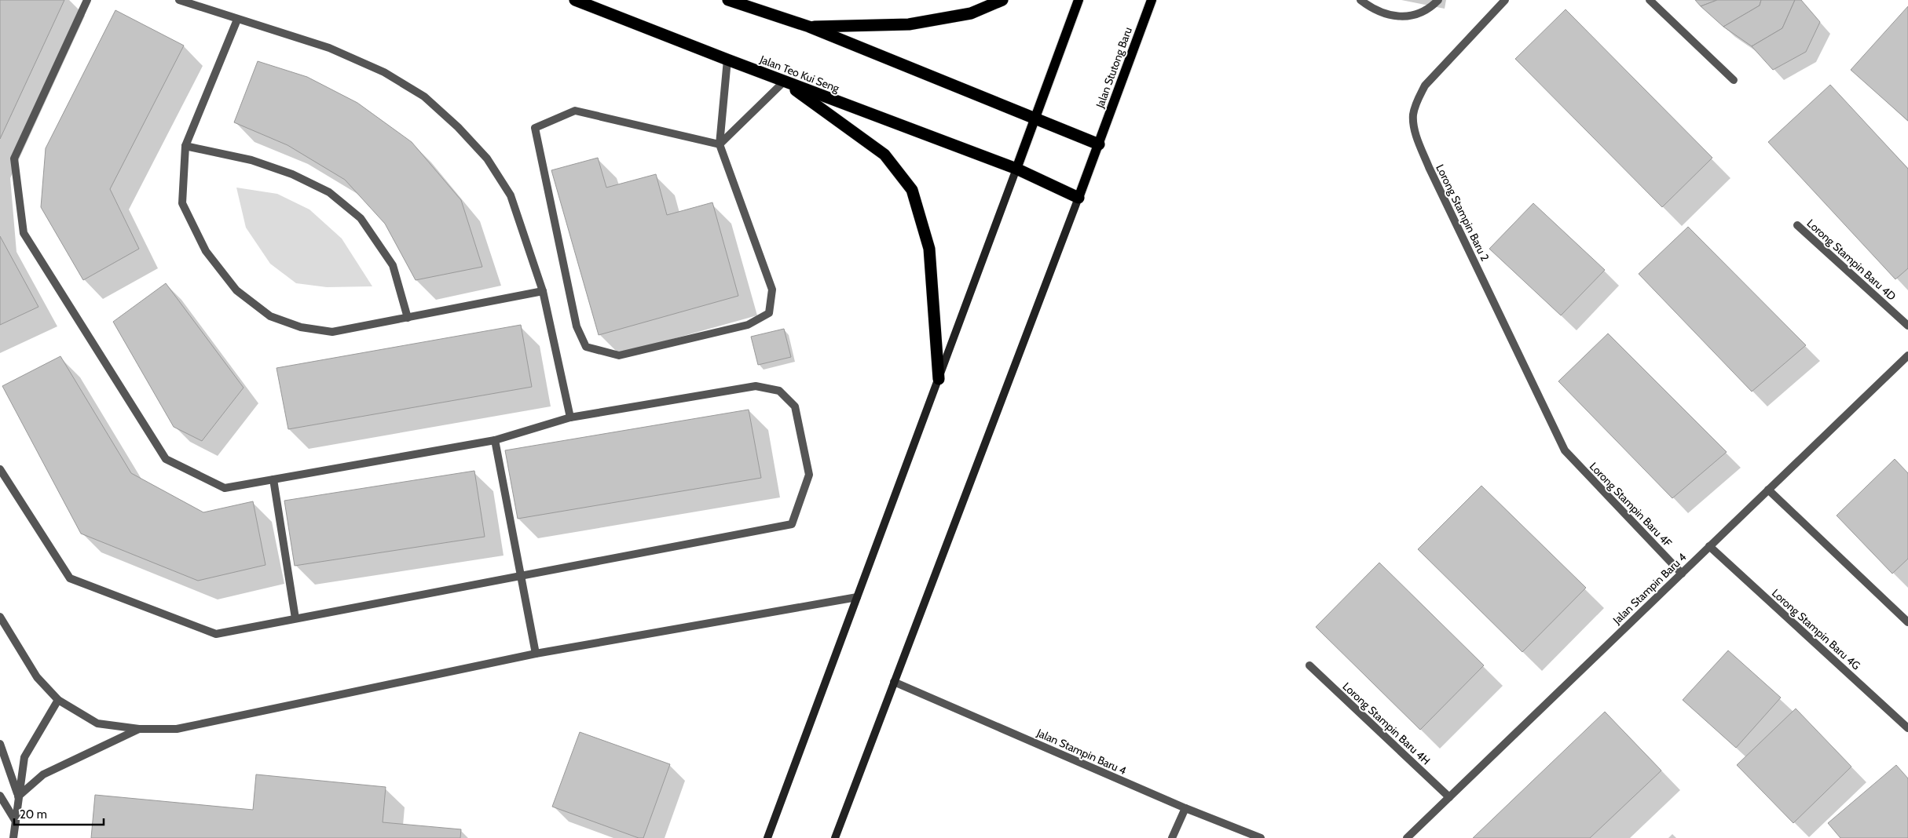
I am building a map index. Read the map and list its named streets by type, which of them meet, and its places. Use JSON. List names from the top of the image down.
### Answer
{
  "streets": {
    "highway": ["Jalan Teo Kui Seng"],
    "main road": ["Jalan Stutong Baru"],
    "street": [
      "Lorong Stampin Baru 2",
      "Lorong Stampin Baru 4D",
      "Lorong Stampin Baru 4F",
      "Jalan Stampin Baru 4",
      "Lorong Stampin Baru 4G",
      "Lorong Stampin Baru 4H"
    ]
  },
  "crossings": [
    ["Lorong Stampin Baru 2", "Lorong Stampin Baru 4F"],
    ["Lorong Stampin Baru 4F", "Jalan Stampin Baru 4"],
    ["Jalan Stampin Baru 4", "Lorong Stampin Baru 4G"],
    ["Jalan Stampin Baru 4", "Lorong Stampin Baru 4H"]
  ],
  "scale_bar": "20 m"
}
